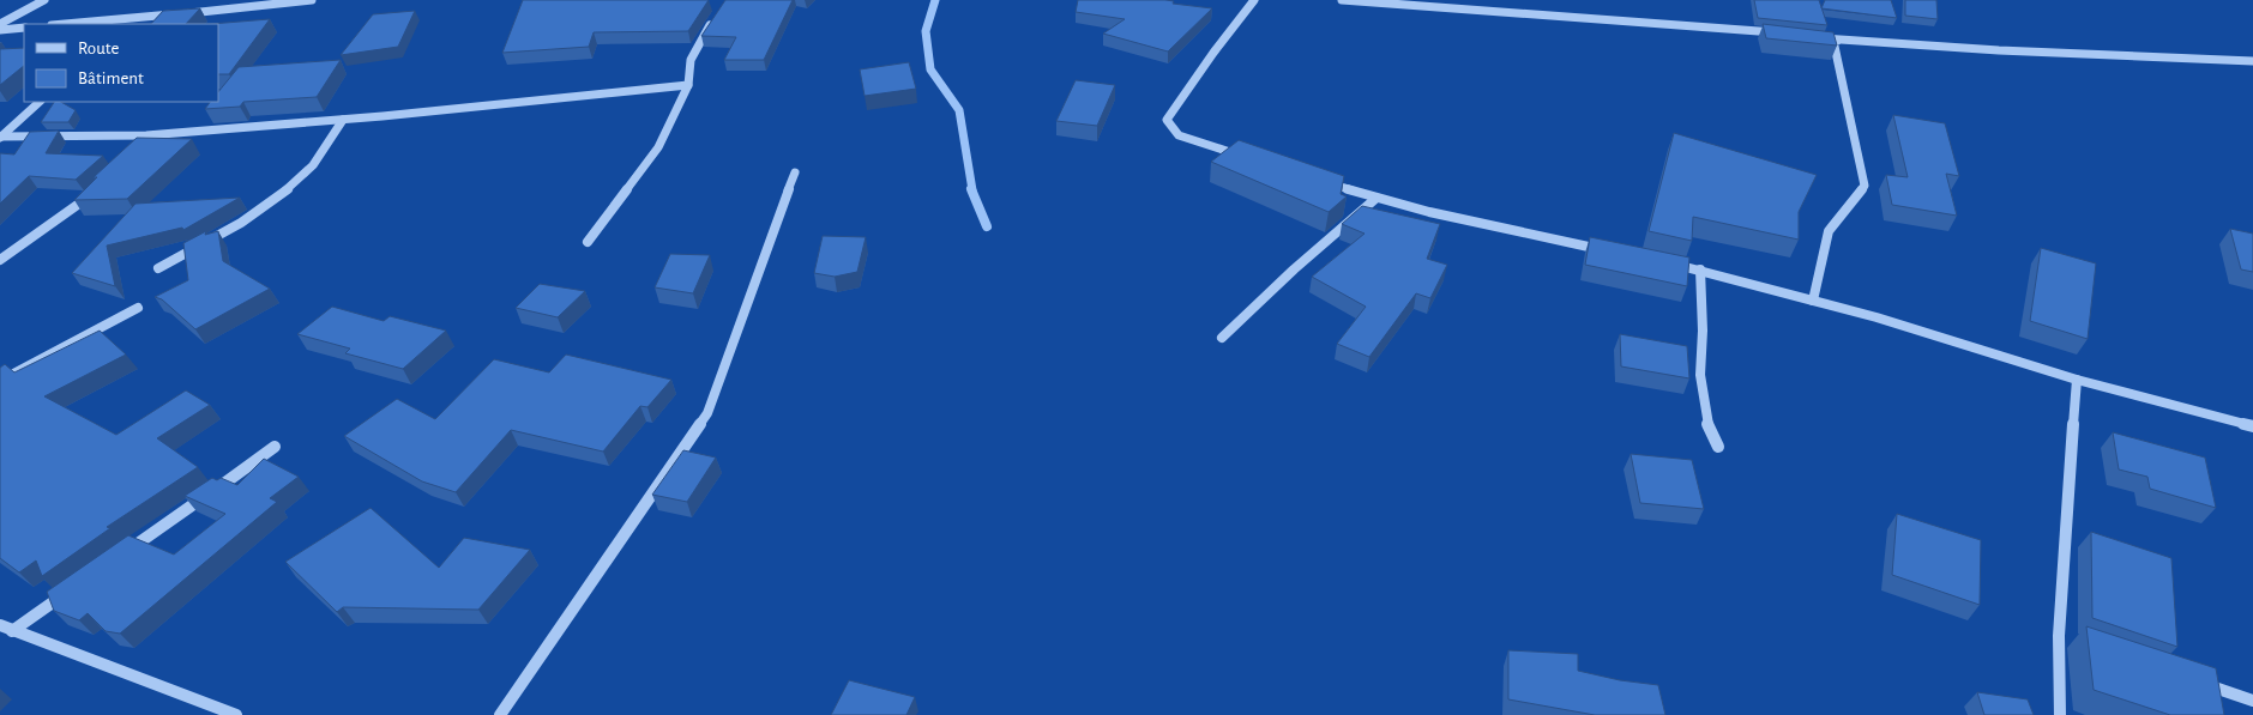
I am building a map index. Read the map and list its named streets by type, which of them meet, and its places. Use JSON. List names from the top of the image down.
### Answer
{
  "legend": ["Route", "Bâtiment"]
}
